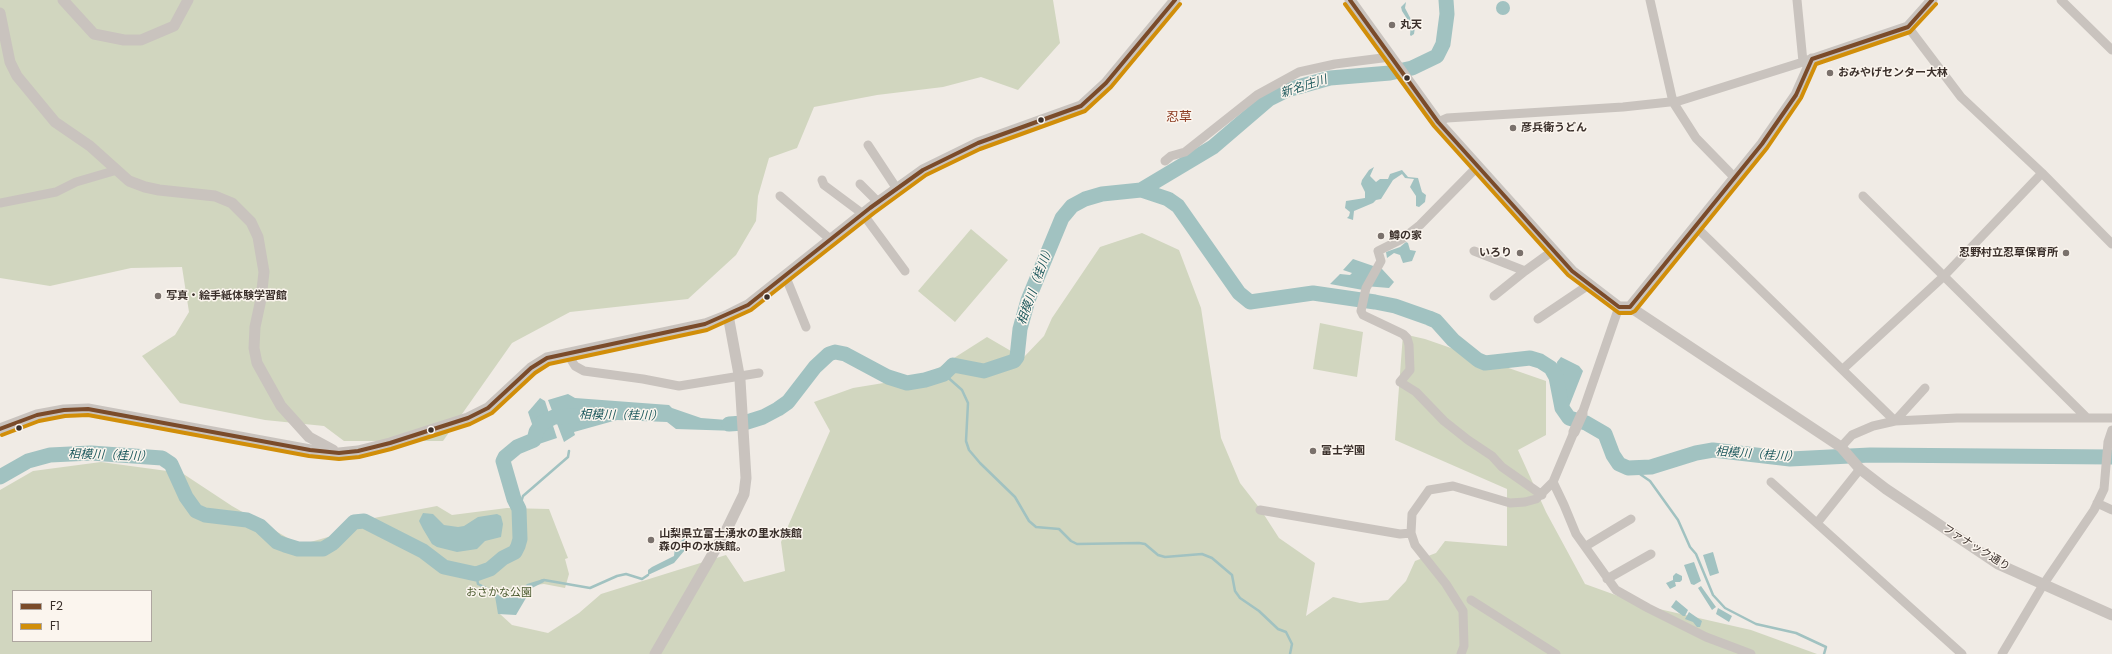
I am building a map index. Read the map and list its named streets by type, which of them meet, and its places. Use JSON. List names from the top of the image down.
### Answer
{
  "streets": {
    "street": ["ファナック通り"]
  },
  "districts": ["忍草"],
  "water": ["新名庄川", "相模川（桂川）"],
  "parks": ["おさかな公園"],
  "places": [
    "丸天",
    "おみやげセンター大林",
    "彦兵衛うどん",
    "鱒の家",
    "いろり",
    "忍野村立忍草保育所",
    "写真・絵手紙体験学習館",
    "富士学園",
    "山梨県立富士湧水の里水族館 森の中の水族館。"
  ],
  "lines": ["transit line F2", "transit line F1"],
  "legend": ["F2", "F1"]
}
